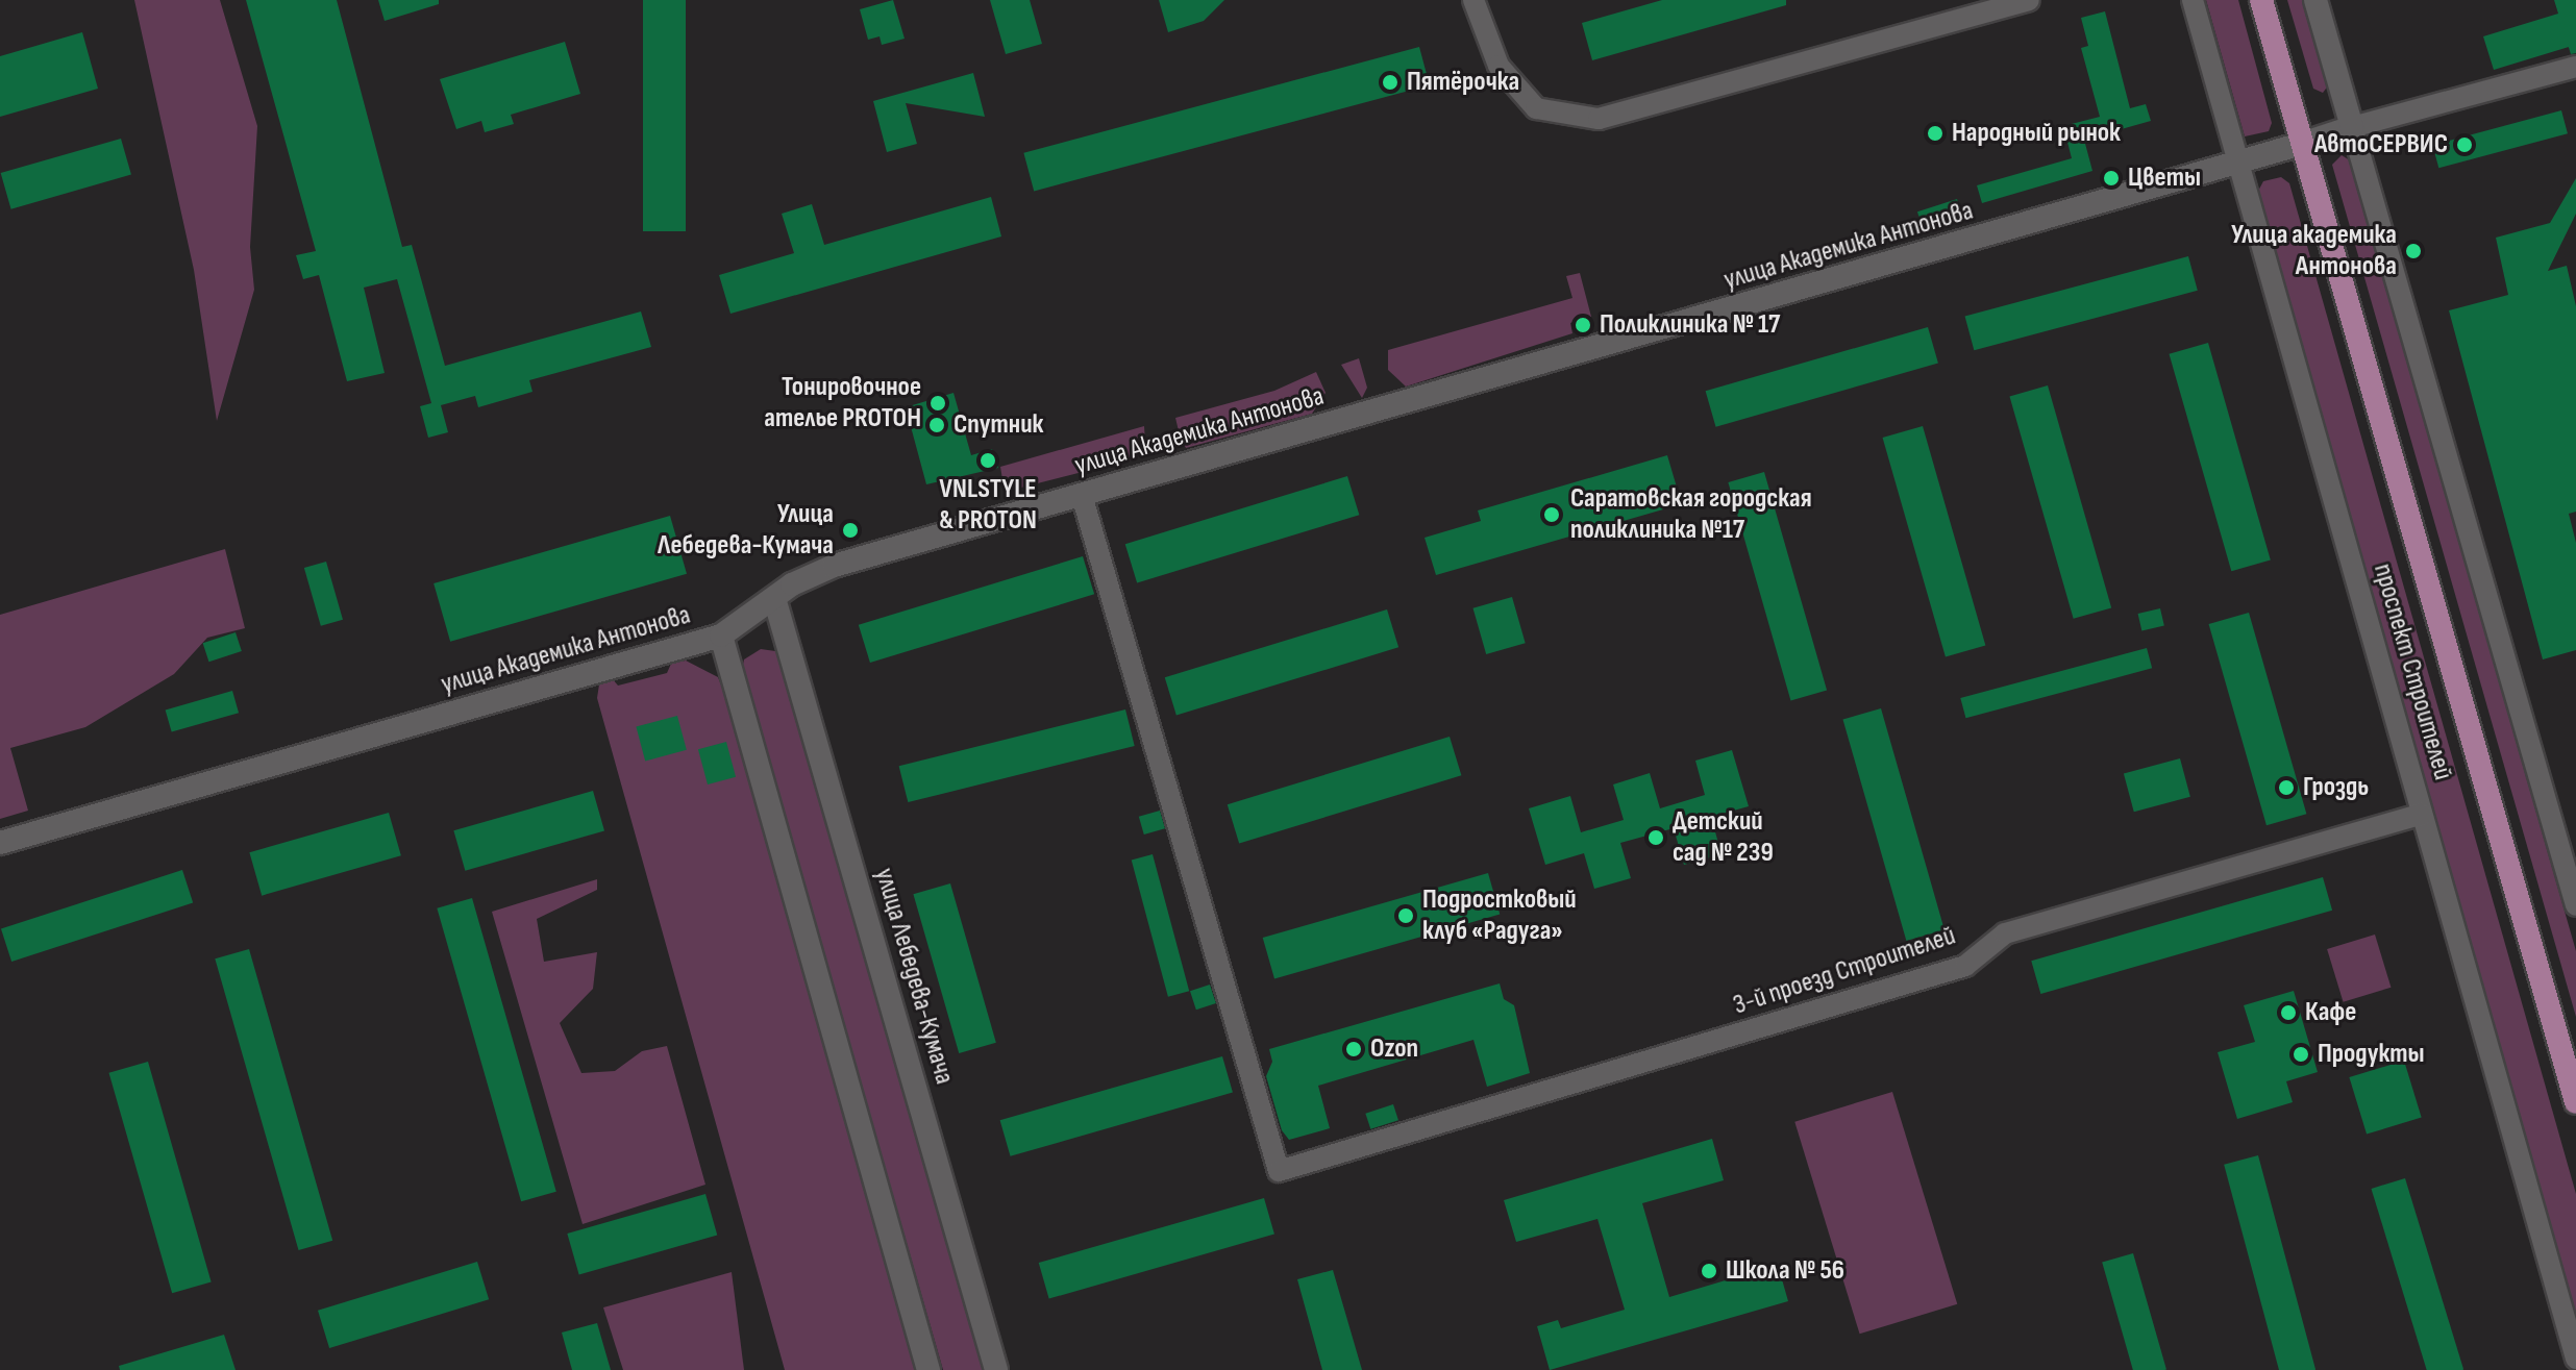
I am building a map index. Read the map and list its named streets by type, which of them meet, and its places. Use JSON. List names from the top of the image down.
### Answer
{
  "streets": {
    "main road": ["улица Академика Антонова", "проспект Строителей", "улица Лебедева-Кумача"],
    "street": ["3-й проезд Строителей"]
  },
  "crossings": [
    ["улица Академика Антонова", "проспект Строителей"],
    ["улица Академика Антонова", "3-й проезд Строителей"],
    ["улица Академика Антонова", "улица Лебедева-Кумача"],
    ["проспект Строителей", "3-й проезд Строителей"]
  ],
  "places": [
    "Пятёрочка",
    "Народный рынок",
    "АвтоСЕРВИС",
    "Цветы",
    "Улица академика Антонова",
    "Поликлиника № 17",
    "Тонировочное ателье PROTOH",
    "Спутник",
    "VNLSTYLE & PROTON",
    "Саратовская городская поликлиника №17",
    "Улица Лебедева-Кумача",
    "Гроздь",
    "Детский сад № 239",
    "Подростковый клуб «Радуга»",
    "Кафе",
    "Ozon",
    "Продукты",
    "Школа № 56"
  ]
}
